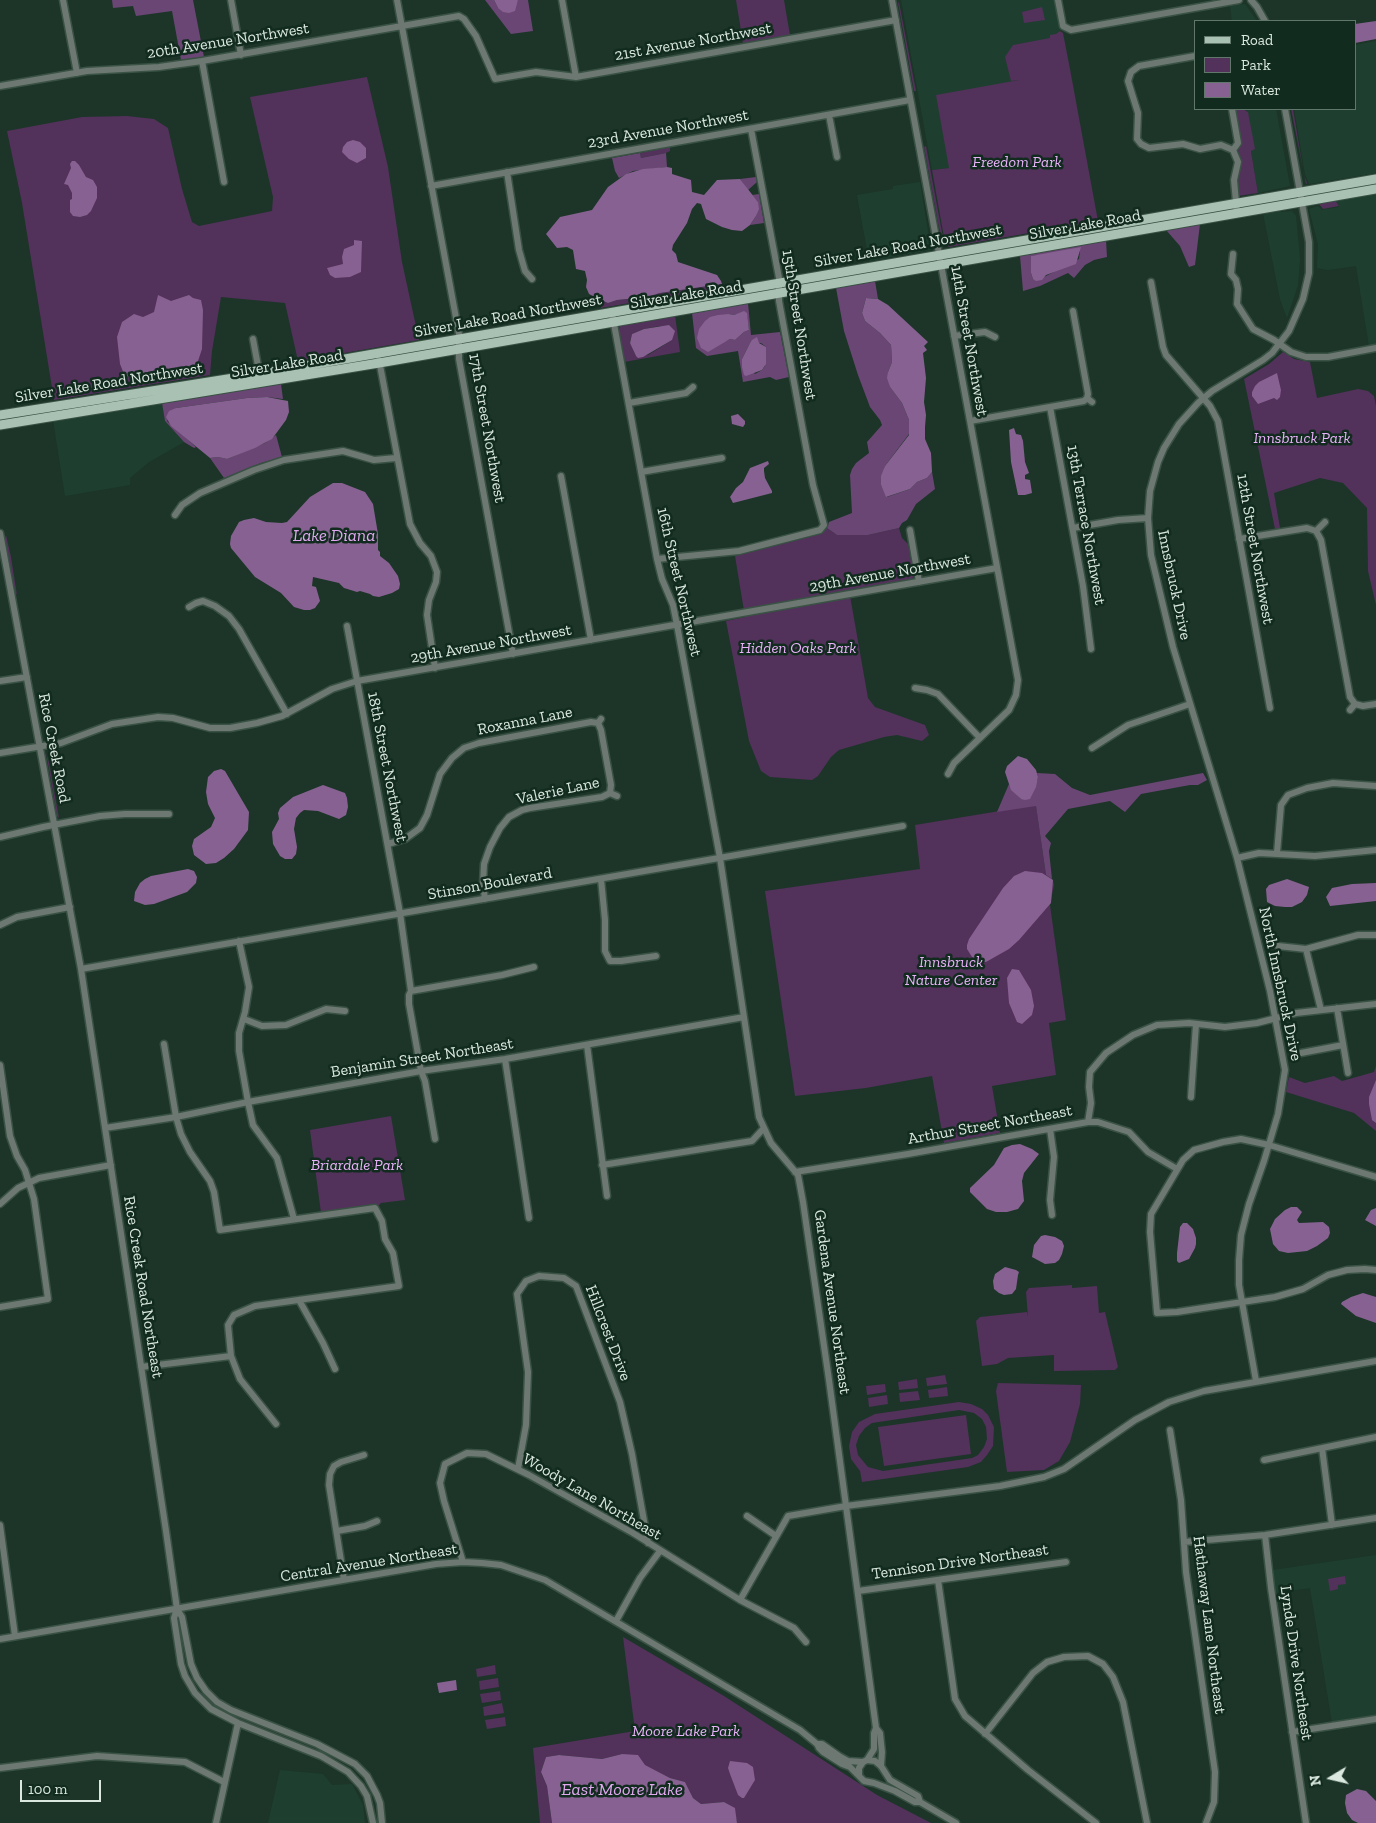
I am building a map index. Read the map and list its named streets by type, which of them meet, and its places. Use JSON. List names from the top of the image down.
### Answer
{
  "streets": {
    "main road": ["Silver Lake Road", "Silver Lake Road Northwest"],
    "street": [
      "20th Avenue Northwest",
      "21st Avenue Northwest",
      "23rd Avenue Northwest",
      "15th Street Northwest",
      "14th Street Northwest",
      "17th Street Northwest",
      "13th Terrace Northwest",
      "12th Street Northwest",
      "29th Avenue Northwest",
      "16th Street Northwest",
      "Innsbruck Drive",
      "Roxanna Lane",
      "Rice Creek Road",
      "18th Street Northwest",
      "Valerie Lane",
      "Stinson Boulevard",
      "North Innsbruck Drive",
      "Benjamin Street Northeast",
      "Arthur Street Northeast",
      "Rice Creek Road Northeast",
      "Gardena Avenue Northeast",
      "Hillcrest Drive",
      "Woody Lane Northeast",
      "Tennison Drive Northeast",
      "Central Avenue Northeast",
      "Hathaway Lane Northeast",
      "Lynde Drive Northeast"
    ]
  },
  "crossings": [
    ["20th Avenue Northwest", "21st Avenue Northwest"],
    ["20th Avenue Northwest", "17th Street Northwest"],
    ["21st Avenue Northwest", "14th Street Northwest"],
    ["23rd Avenue Northwest", "15th Street Northwest"],
    ["23rd Avenue Northwest", "14th Street Northwest"],
    ["23rd Avenue Northwest", "17th Street Northwest"],
    ["Silver Lake Road", "Silver Lake Road Northwest"],
    ["Silver Lake Road", "15th Street Northwest"],
    ["Silver Lake Road", "14th Street Northwest"],
    ["Silver Lake Road", "17th Street Northwest"],
    ["Silver Lake Road", "16th Street Northwest"],
    ["Silver Lake Road", "Innsbruck Drive"],
    ["Silver Lake Road Northwest", "15th Street Northwest"],
    ["Silver Lake Road Northwest", "14th Street Northwest"],
    ["Silver Lake Road Northwest", "16th Street Northwest"],
    ["Silver Lake Road Northwest", "Innsbruck Drive"],
    ["15th Street Northwest", "16th Street Northwest"],
    ["14th Street Northwest", "29th Avenue Northwest"],
    ["17th Street Northwest", "29th Avenue Northwest"],
    ["12th Street Northwest", "Innsbruck Drive"],
    ["29th Avenue Northwest", "16th Street Northwest"],
    ["29th Avenue Northwest", "Rice Creek Road"],
    ["29th Avenue Northwest", "18th Street Northwest"],
    ["16th Street Northwest", "Stinson Boulevard"],
    ["16th Street Northwest", "Gardena Avenue Northeast"],
    ["Innsbruck Drive", "North Innsbruck Drive"],
    ["Roxanna Lane", "18th Street Northwest"],
    ["Roxanna Lane", "Valerie Lane"],
    ["Rice Creek Road", "Stinson Boulevard"],
    ["Rice Creek Road", "Rice Creek Road Northeast"],
    ["18th Street Northwest", "Stinson Boulevard"],
    ["18th Street Northwest", "Benjamin Street Northeast"],
    ["Valerie Lane", "Stinson Boulevard"],
    ["Stinson Boulevard", "Rice Creek Road Northeast"],
    ["Stinson Boulevard", "Gardena Avenue Northeast"],
    ["Benjamin Street Northeast", "Rice Creek Road Northeast"],
    ["Benjamin Street Northeast", "Gardena Avenue Northeast"],
    ["Arthur Street Northeast", "Gardena Avenue Northeast"],
    ["Rice Creek Road Northeast", "Central Avenue Northeast"],
    ["Gardena Avenue Northeast", "Tennison Drive Northeast"],
    ["Gardena Avenue Northeast", "Central Avenue Northeast"],
    ["Hillcrest Drive", "Woody Lane Northeast"],
    ["Woody Lane Northeast", "Central Avenue Northeast"]
  ],
  "water": ["Lake Diana", "East Moore Lake"],
  "parks": [
    "Freedom Park",
    "Innsbruck Park",
    "Hidden Oaks Park",
    "Innsbruck Nature Center",
    "Briardale Park",
    "Moore Lake Park"
  ],
  "legend": ["Road", "Park", "Water"],
  "scale_bar": "100 m",
  "north": "left"
}
